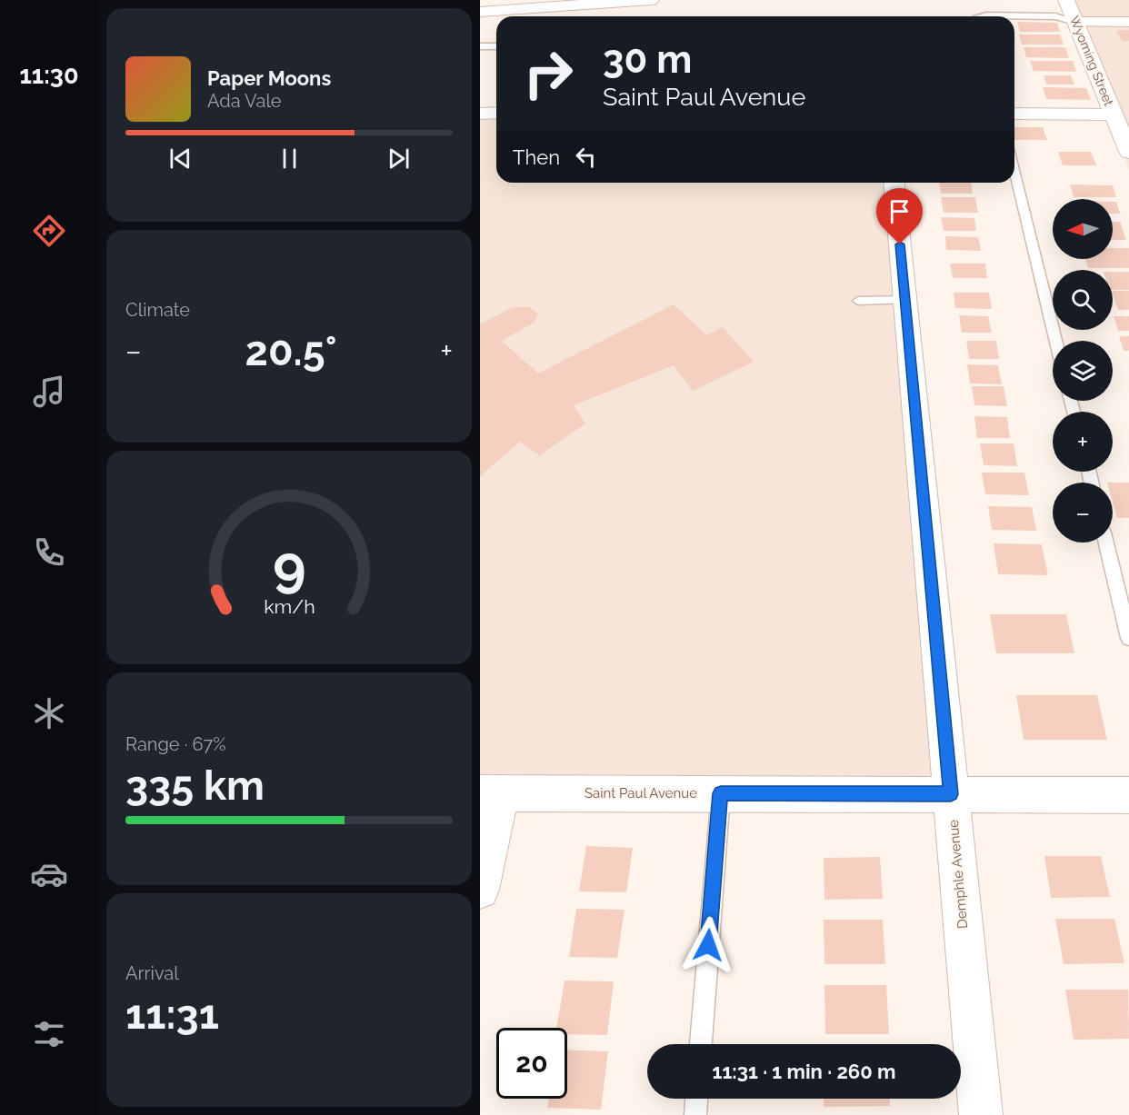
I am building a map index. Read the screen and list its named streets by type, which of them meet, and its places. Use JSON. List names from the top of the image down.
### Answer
{
  "streets": {
    "street": ["Wyoming Street", "Saint Paul Avenue", "Demphle Avenue"]
  },
  "crossings": [
    ["Saint Paul Avenue", "Demphle Avenue"]
  ],
  "north": "left",
  "page": {
    "tabs": "11:30",
    "turn": ["30 m", "Saint Paul Avenue"],
    "song": ["Paper Moons", "Ada Vale"],
    "then": "Then",
    "map_buttons": ["+", "−"],
    "tile": [
      "Climate",
      ["Range · 67%", "335 km"],
      ["Arrival", "11:31"]
    ],
    "heat": ["−", "20.5°", "+"],
    "limit": "20",
    "trip": "11:31 · 1 min · 260 m",
    "gauge": ["9", "km/h"]
  }
}
